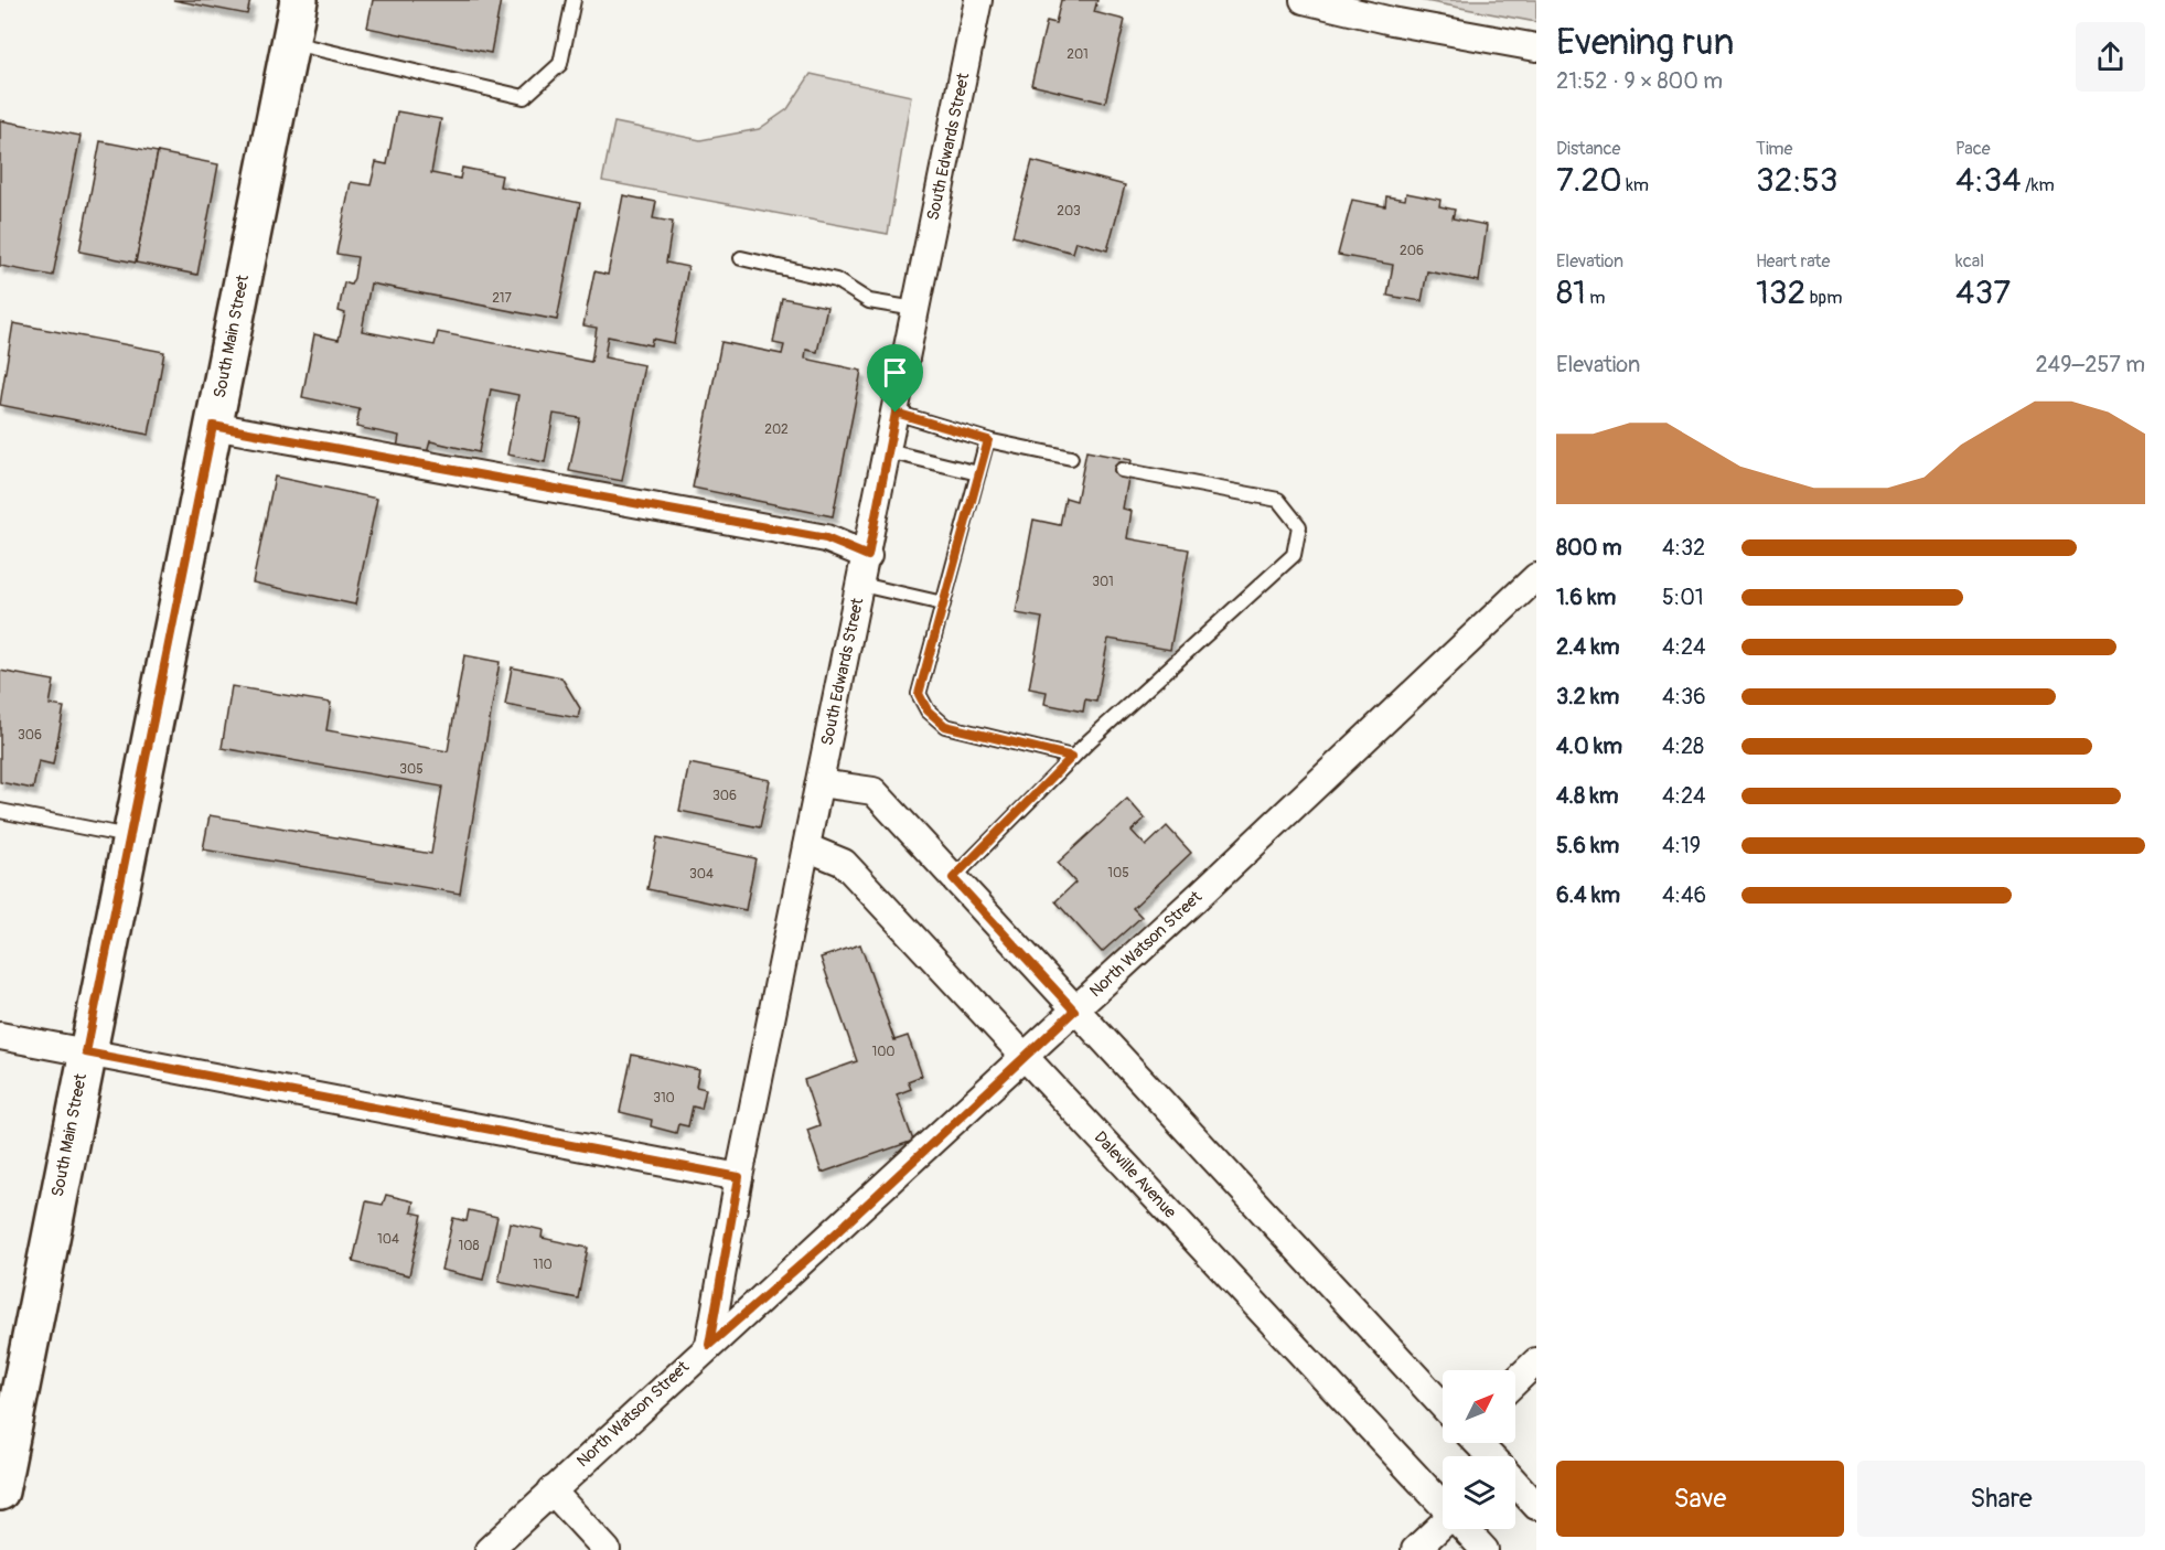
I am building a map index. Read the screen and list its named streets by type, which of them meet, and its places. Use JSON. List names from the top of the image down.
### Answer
{
  "streets": {
    "main road": ["South Main Street"],
    "street": ["South Edwards Street", "North Watson Street", "Daleville Avenue"]
  },
  "crossings": [
    ["South Edwards Street", "North Watson Street"],
    ["South Edwards Street", "Daleville Avenue"],
    ["North Watson Street", "Daleville Avenue"]
  ],
  "house_numbers": [
    "201",
    "203",
    "206",
    "217",
    "202",
    "301",
    "306",
    "305",
    "306",
    "105",
    "304",
    "100",
    "310",
    "104",
    "108",
    "110"
  ],
  "north": "top right",
  "page": {
    "heading": ["Evening run", "21:52 · 9 × 800 m"],
    "stats": [
      ["Distance", "7.20 km"],
      ["Time", "32:53"],
      ["Pace", "4:34 /km"],
      ["Elevation", "81 m"],
      ["Heart rate", "132 bpm"],
      ["kcal", "437"]
    ],
    "chart": ["Elevation", "249–257 m"],
    "list": [
      {
        "name": "800 m",
        "note": "4:32"
      },
      {
        "name": "1.6 km",
        "note": "5:01"
      },
      {
        "name": "2.4 km",
        "note": "4:24"
      },
      {
        "name": "3.2 km",
        "note": "4:36"
      },
      {
        "name": "4.0 km",
        "note": "4:28"
      },
      {
        "name": "4.8 km",
        "note": "4:24"
      },
      {
        "name": "5.6 km",
        "note": "4:19"
      },
      {
        "name": "6.4 km",
        "note": "4:46"
      }
    ],
    "buttons": ["Save", "Share"]
  }
}
